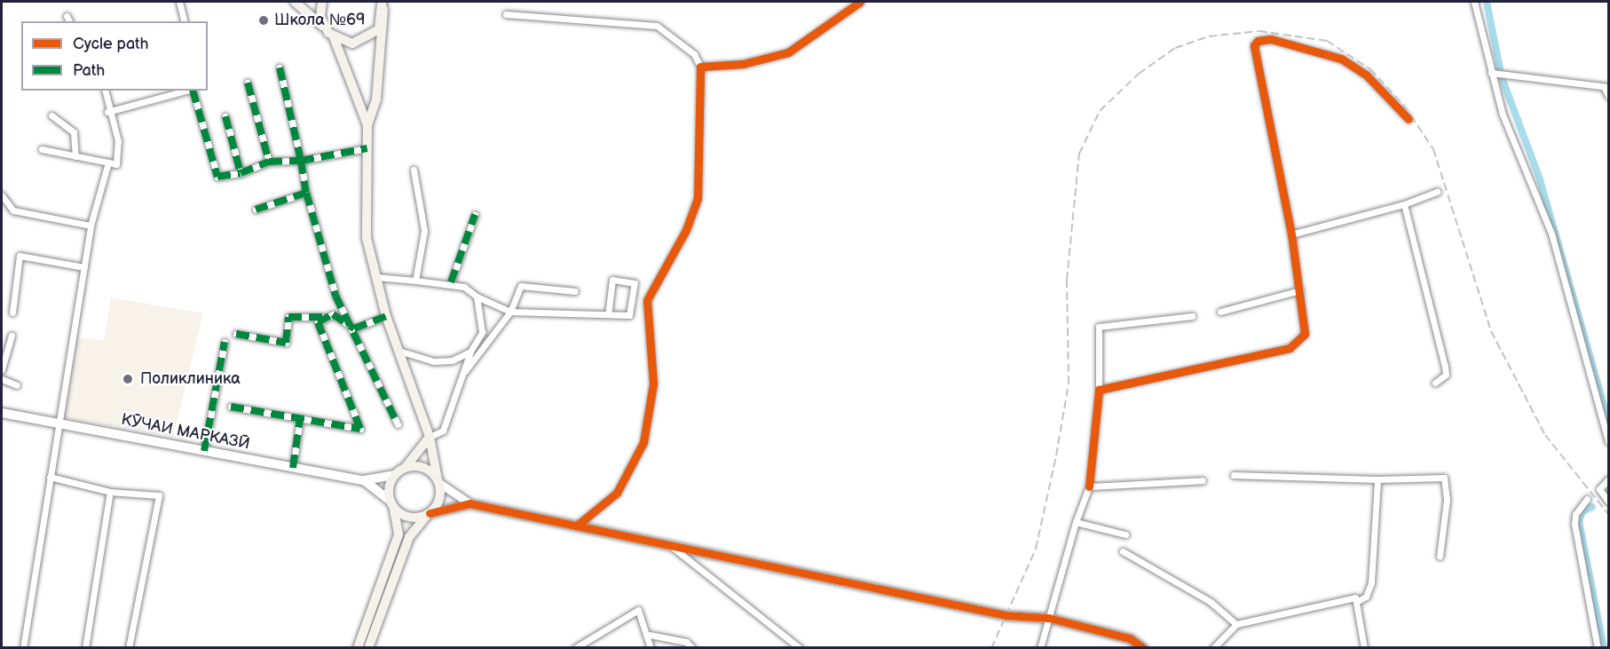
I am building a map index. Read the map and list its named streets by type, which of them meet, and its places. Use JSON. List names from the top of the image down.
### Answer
{
  "streets": {
    "main road": ["КӮЧАИ МАРКАЗӢ"]
  },
  "places": ["Школа №69", "Поликлиника"],
  "legend": ["Cycle path", "Path"]
}
